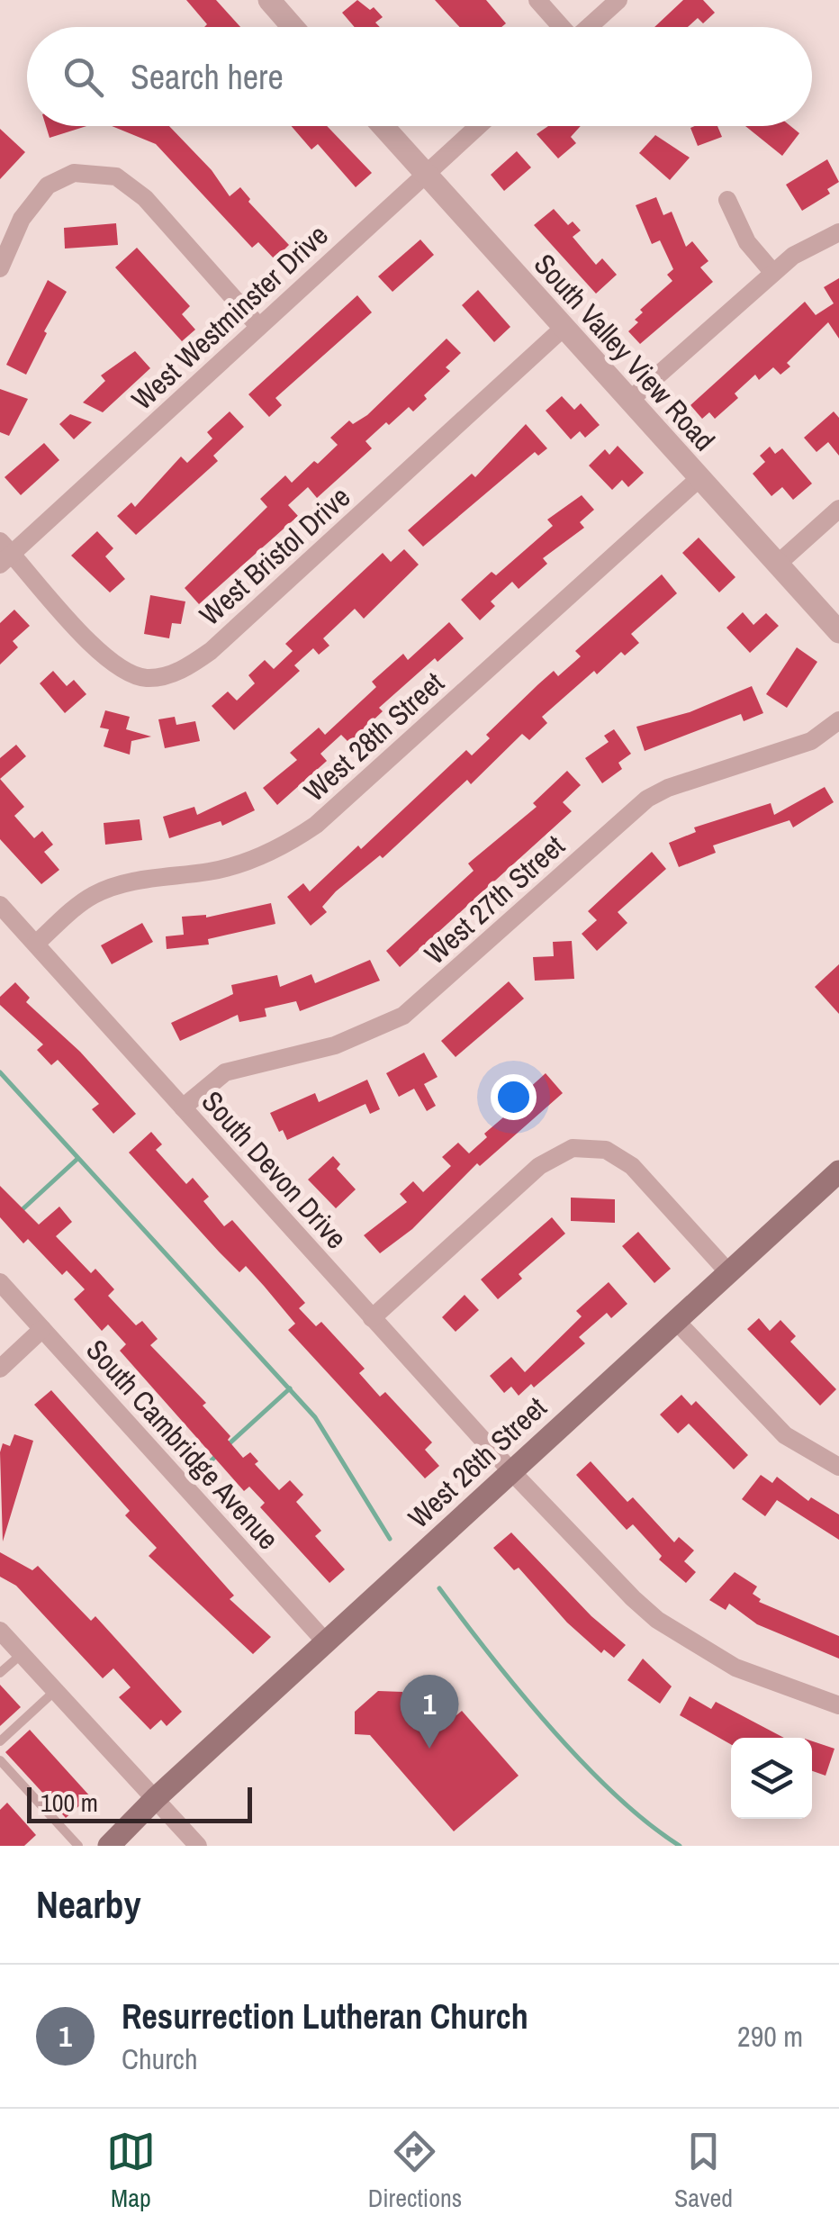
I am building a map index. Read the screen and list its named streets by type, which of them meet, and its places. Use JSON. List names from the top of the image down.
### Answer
{
  "streets": {
    "main road": ["West 26th Street"],
    "street": [
      "West Westminster Drive",
      "South Valley View Road",
      "West Bristol Drive",
      "West 28th Street",
      "West 27th Street",
      "South Devon Drive",
      "South Cambridge Avenue"
    ]
  },
  "crossings": [
    ["West Westminster Drive", "South Valley View Road"],
    ["West Westminster Drive", "West Bristol Drive"],
    ["South Valley View Road", "West Bristol Drive"],
    ["South Valley View Road", "West 28th Street"],
    ["West 28th Street", "South Devon Drive"],
    ["West 27th Street", "South Devon Drive"],
    ["South Devon Drive", "West 26th Street"],
    ["South Cambridge Avenue", "West 26th Street"]
  ],
  "scale_bar": "100 m",
  "page": {
    "search": "Search here",
    "pins": "1",
    "scale": "100 m",
    "heading": "Nearby",
    "list": [
      {
        "mark": "1",
        "name": "Resurrection Lutheran Church",
        "note": "Church",
        "value": "290 m"
      }
    ],
    "nav": ["Map", "Directions", "Saved"]
  }
}
